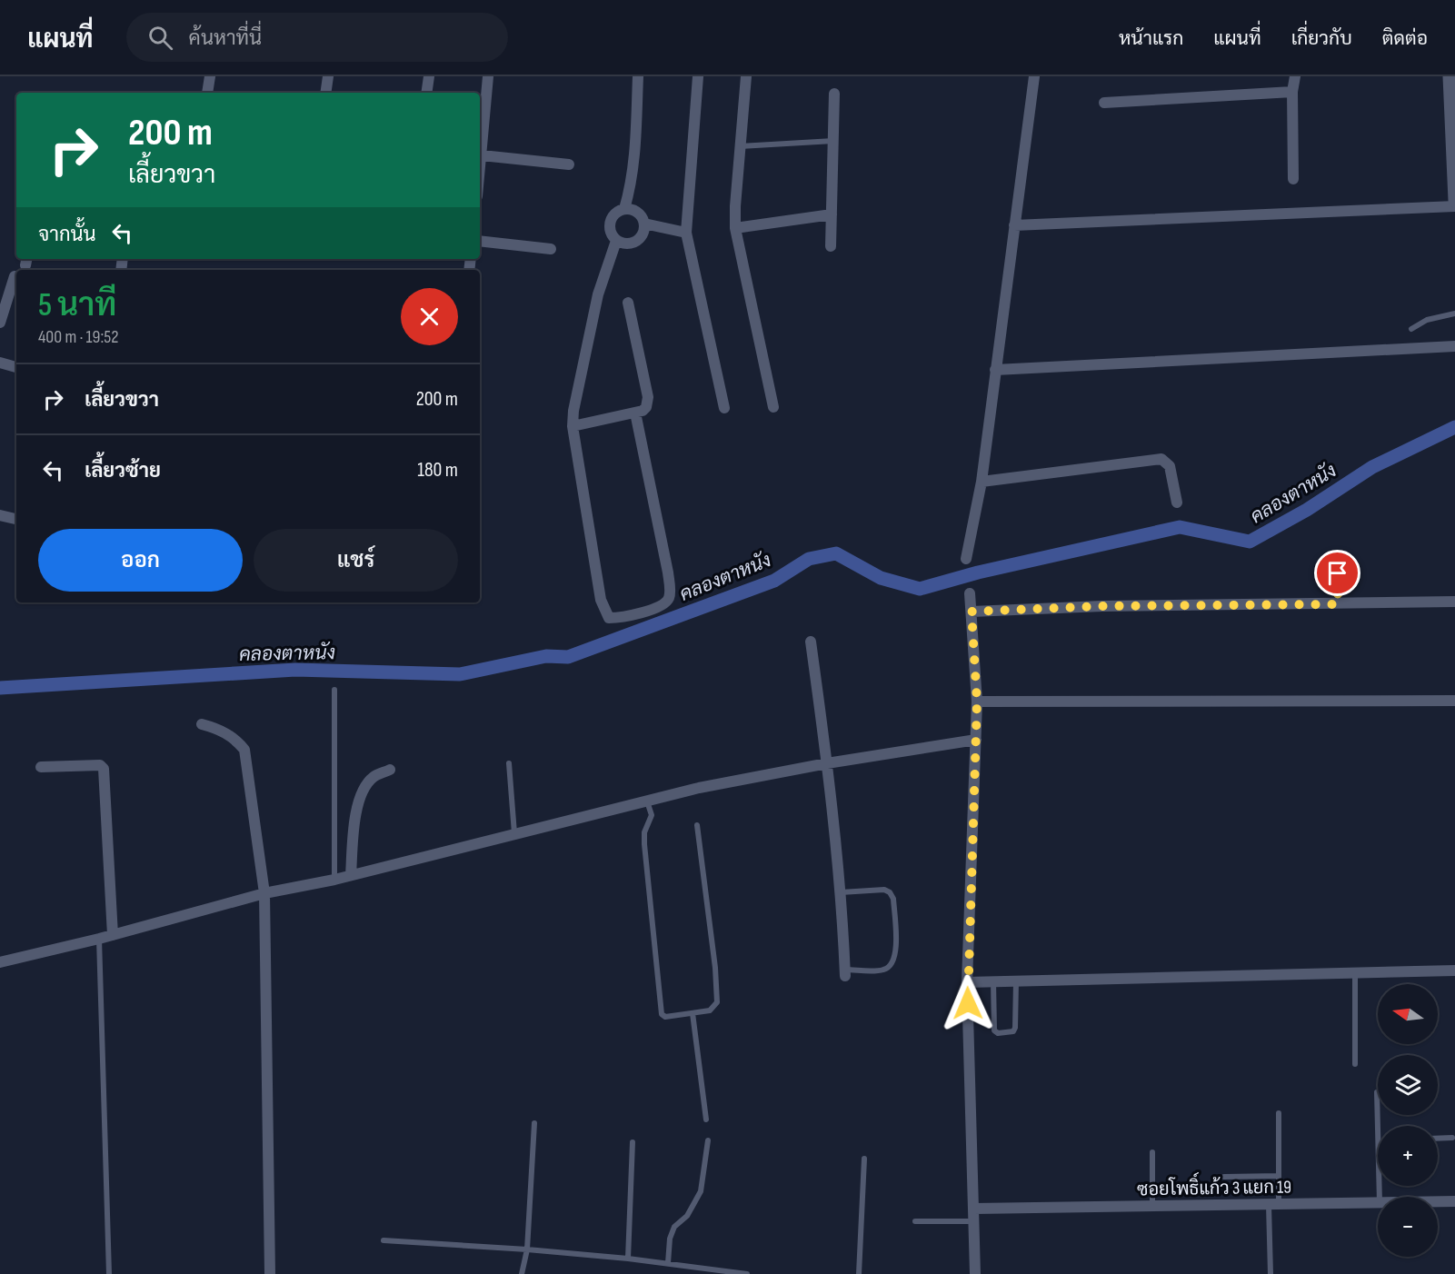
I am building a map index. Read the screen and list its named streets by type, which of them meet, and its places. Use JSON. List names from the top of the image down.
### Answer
{
  "streets": {
    "street": ["ซอยโพธิ์แก้ว 3 แยก 19"]
  },
  "water": ["คลองตาหนัง"],
  "north": "left",
  "page": {
    "header": "แผนที่",
    "search": "ค้นหาที่นี่",
    "nav": [
      "หน้าแรก",
      "แผนที่",
      "เกี่ยวกับ",
      "ติดต่อ"
    ],
    "turn": ["200 m", "เลี้ยวขวา"],
    "then": "จากนั้น",
    "heading": ["5 นาที", "400 m · 19:52"],
    "list": [
      {
        "name": "เลี้ยวขวา",
        "value": "200 m"
      },
      {
        "name": "เลี้ยวซ้าย",
        "value": "180 m"
      }
    ],
    "buttons": ["ออก", "แชร์"],
    "map_buttons": ["+", "−"]
  }
}
